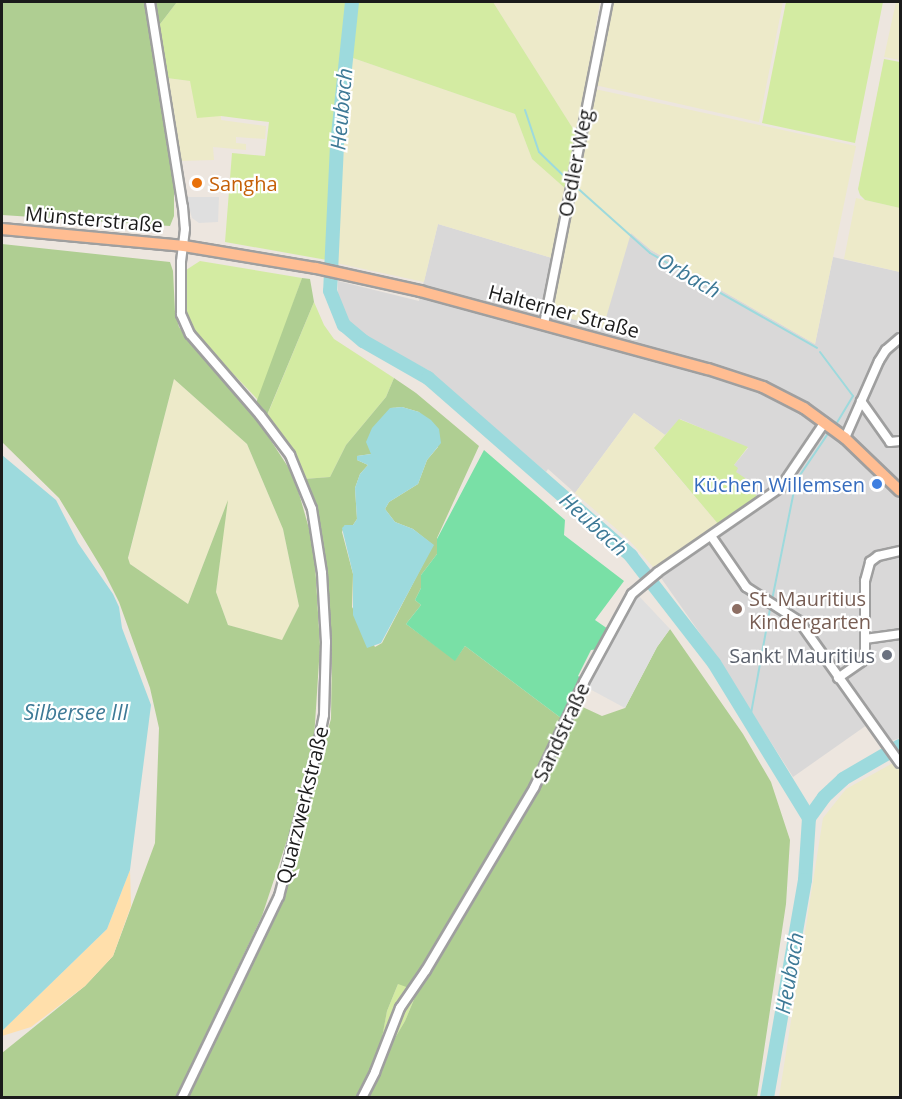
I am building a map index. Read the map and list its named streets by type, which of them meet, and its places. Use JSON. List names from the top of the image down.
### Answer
{
  "streets": {
    "main road": ["Münsterstraße", "Halterner Straße"],
    "street": ["Oedler Weg", "Sandstraße", "Quarzwerkstraße"]
  },
  "crossings": [
    ["Oedler Weg", "Halterner Straße"],
    ["Münsterstraße", "Halterner Straße"],
    ["Münsterstraße", "Quarzwerkstraße"],
    ["Halterner Straße", "Sandstraße"],
    ["Halterner Straße", "Quarzwerkstraße"]
  ],
  "water": ["Heubach", "Orbach", "Silbersee III"],
  "places": [
    "Sangha",
    "Küchen Willemsen",
    "St. Mauritius Kindergarten",
    "Sankt Mauritius"
  ]
}
